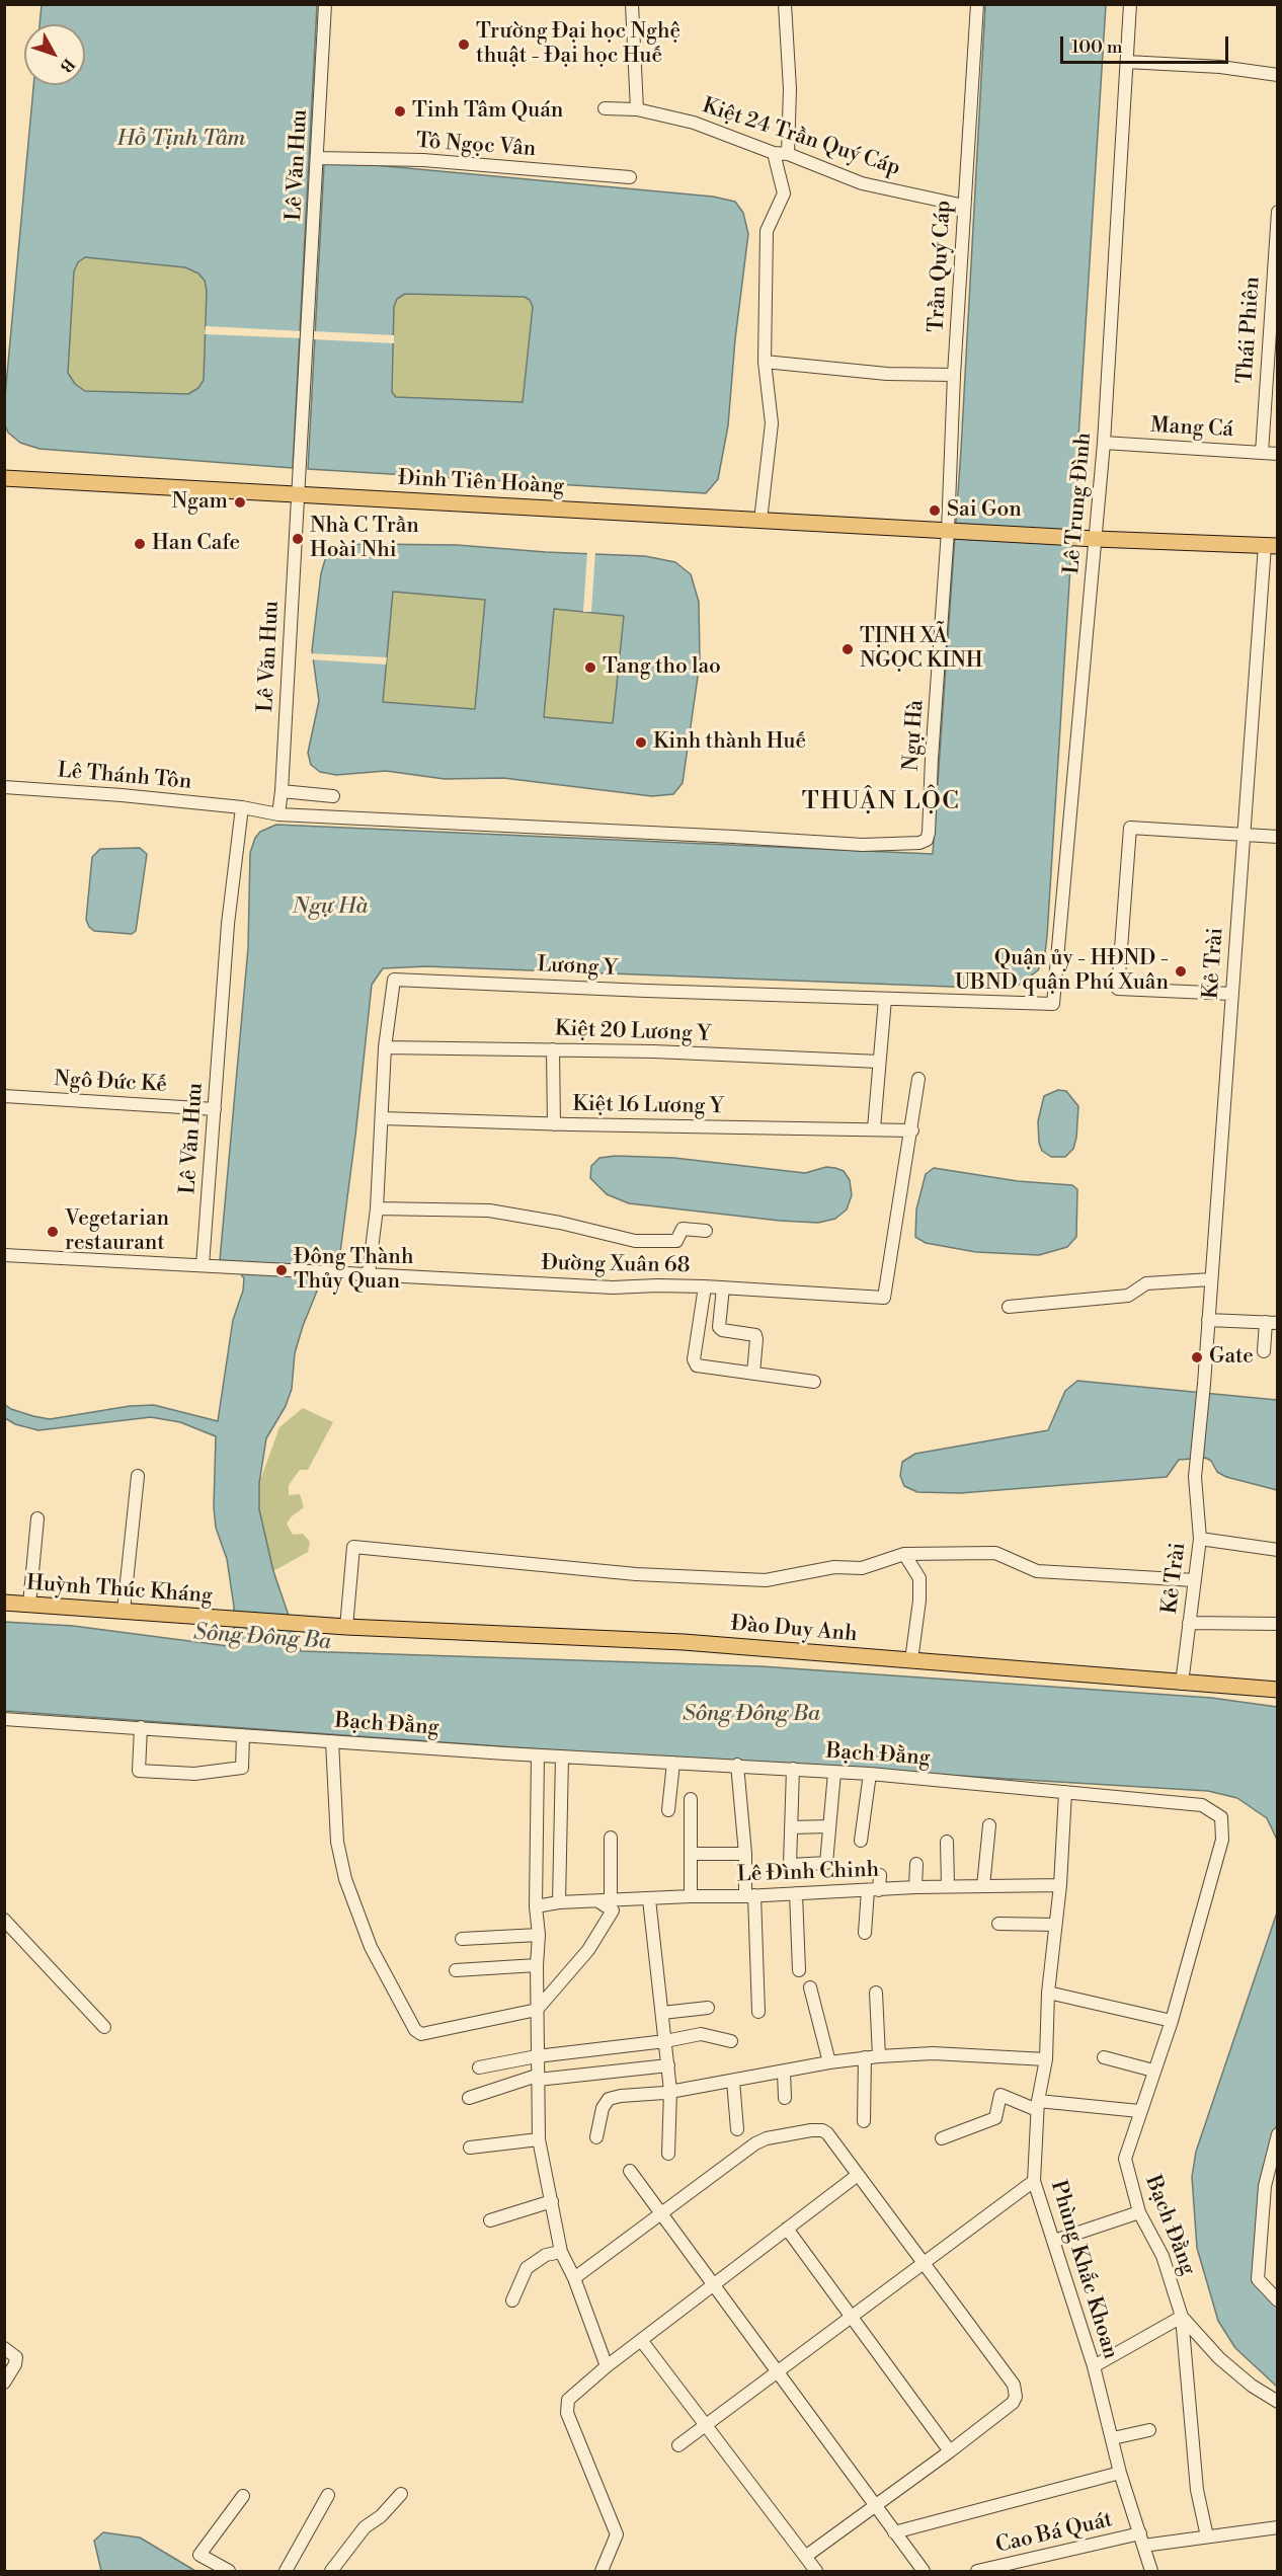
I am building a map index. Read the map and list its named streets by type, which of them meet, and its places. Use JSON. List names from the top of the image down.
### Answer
{
  "streets": {
    "main road": ["Đinh Tiên Hoàng", "Huỳnh Thúc Kháng", "Đào Duy Anh"],
    "street": [
      "Kiệt 24 Trần Quý Cáp",
      "Tô Ngọc Vân",
      "Lê Văn Hưu",
      "Trần Quý Cáp",
      "Thái Phiên",
      "Mang Cá",
      "Lê Trung Đình",
      "Ngự Hà",
      "Lê Thánh Tôn",
      "Kẻ Trài",
      "Lương Y",
      "Kiệt 20 Lương Y",
      "Ngô Đức Kế",
      "Kiệt 16 Lương Y",
      "Đường Xuân 68",
      "Bạch Đằng",
      "Lê Đình Chinh",
      "Phùng Khắc Khoan",
      "Cao Bá Quát"
    ]
  },
  "crossings": [
    ["Kiệt 24 Trần Quý Cáp", "Trần Quý Cáp"],
    ["Tô Ngọc Vân", "Lê Văn Hưu"],
    ["Lê Văn Hưu", "Đinh Tiên Hoàng"],
    ["Lê Văn Hưu", "Ngự Hà"],
    ["Lê Văn Hưu", "Lê Thánh Tôn"],
    ["Lê Văn Hưu", "Ngô Đức Kế"],
    ["Lê Văn Hưu", "Đường Xuân 68"],
    ["Trần Quý Cáp", "Đinh Tiên Hoàng"],
    ["Trần Quý Cáp", "Ngự Hà"],
    ["Thái Phiên", "Mang Cá"],
    ["Mang Cá", "Lê Trung Đình"],
    ["Đinh Tiên Hoàng", "Lê Trung Đình"],
    ["Đinh Tiên Hoàng", "Ngự Hà"],
    ["Lê Trung Đình", "Lương Y"],
    ["Kẻ Trài", "Đào Duy Anh"],
    ["Lương Y", "Kiệt 20 Lương Y"],
    ["Lương Y", "Kiệt 16 Lương Y"],
    ["Lương Y", "Đường Xuân 68"],
    ["Kiệt 16 Lương Y", "Đường Xuân 68"],
    ["Huỳnh Thúc Kháng", "Đào Duy Anh"],
    ["Bạch Đằng", "Phùng Khắc Khoan"],
    ["Lê Đình Chinh", "Phùng Khắc Khoan"],
    ["Phùng Khắc Khoan", "Cao Bá Quát"]
  ],
  "districts": ["THUẬN LỘC"],
  "water": ["Hồ Tịnh Tâm", "Ngự Hà", "Sông Đông Ba"],
  "places": [
    "Trường Đại học Nghệ thuật - Đại học Huế",
    "Tinh Tâm Quán",
    "Ngam",
    "Sai Gon",
    "Nhà C Trần Hoài Nhi",
    "Han Cafe",
    "TỊNH XÃ NGỌC KINH",
    "Tang tho lao",
    "Kinh thành Huế",
    "Quận ủy - HĐND - UBND quận Phú Xuân",
    "Vegetarian restaurant",
    "Đông Thành Thủy Quan",
    "Gate"
  ],
  "scale_bar": "100 m",
  "north": "bottom right"
}
